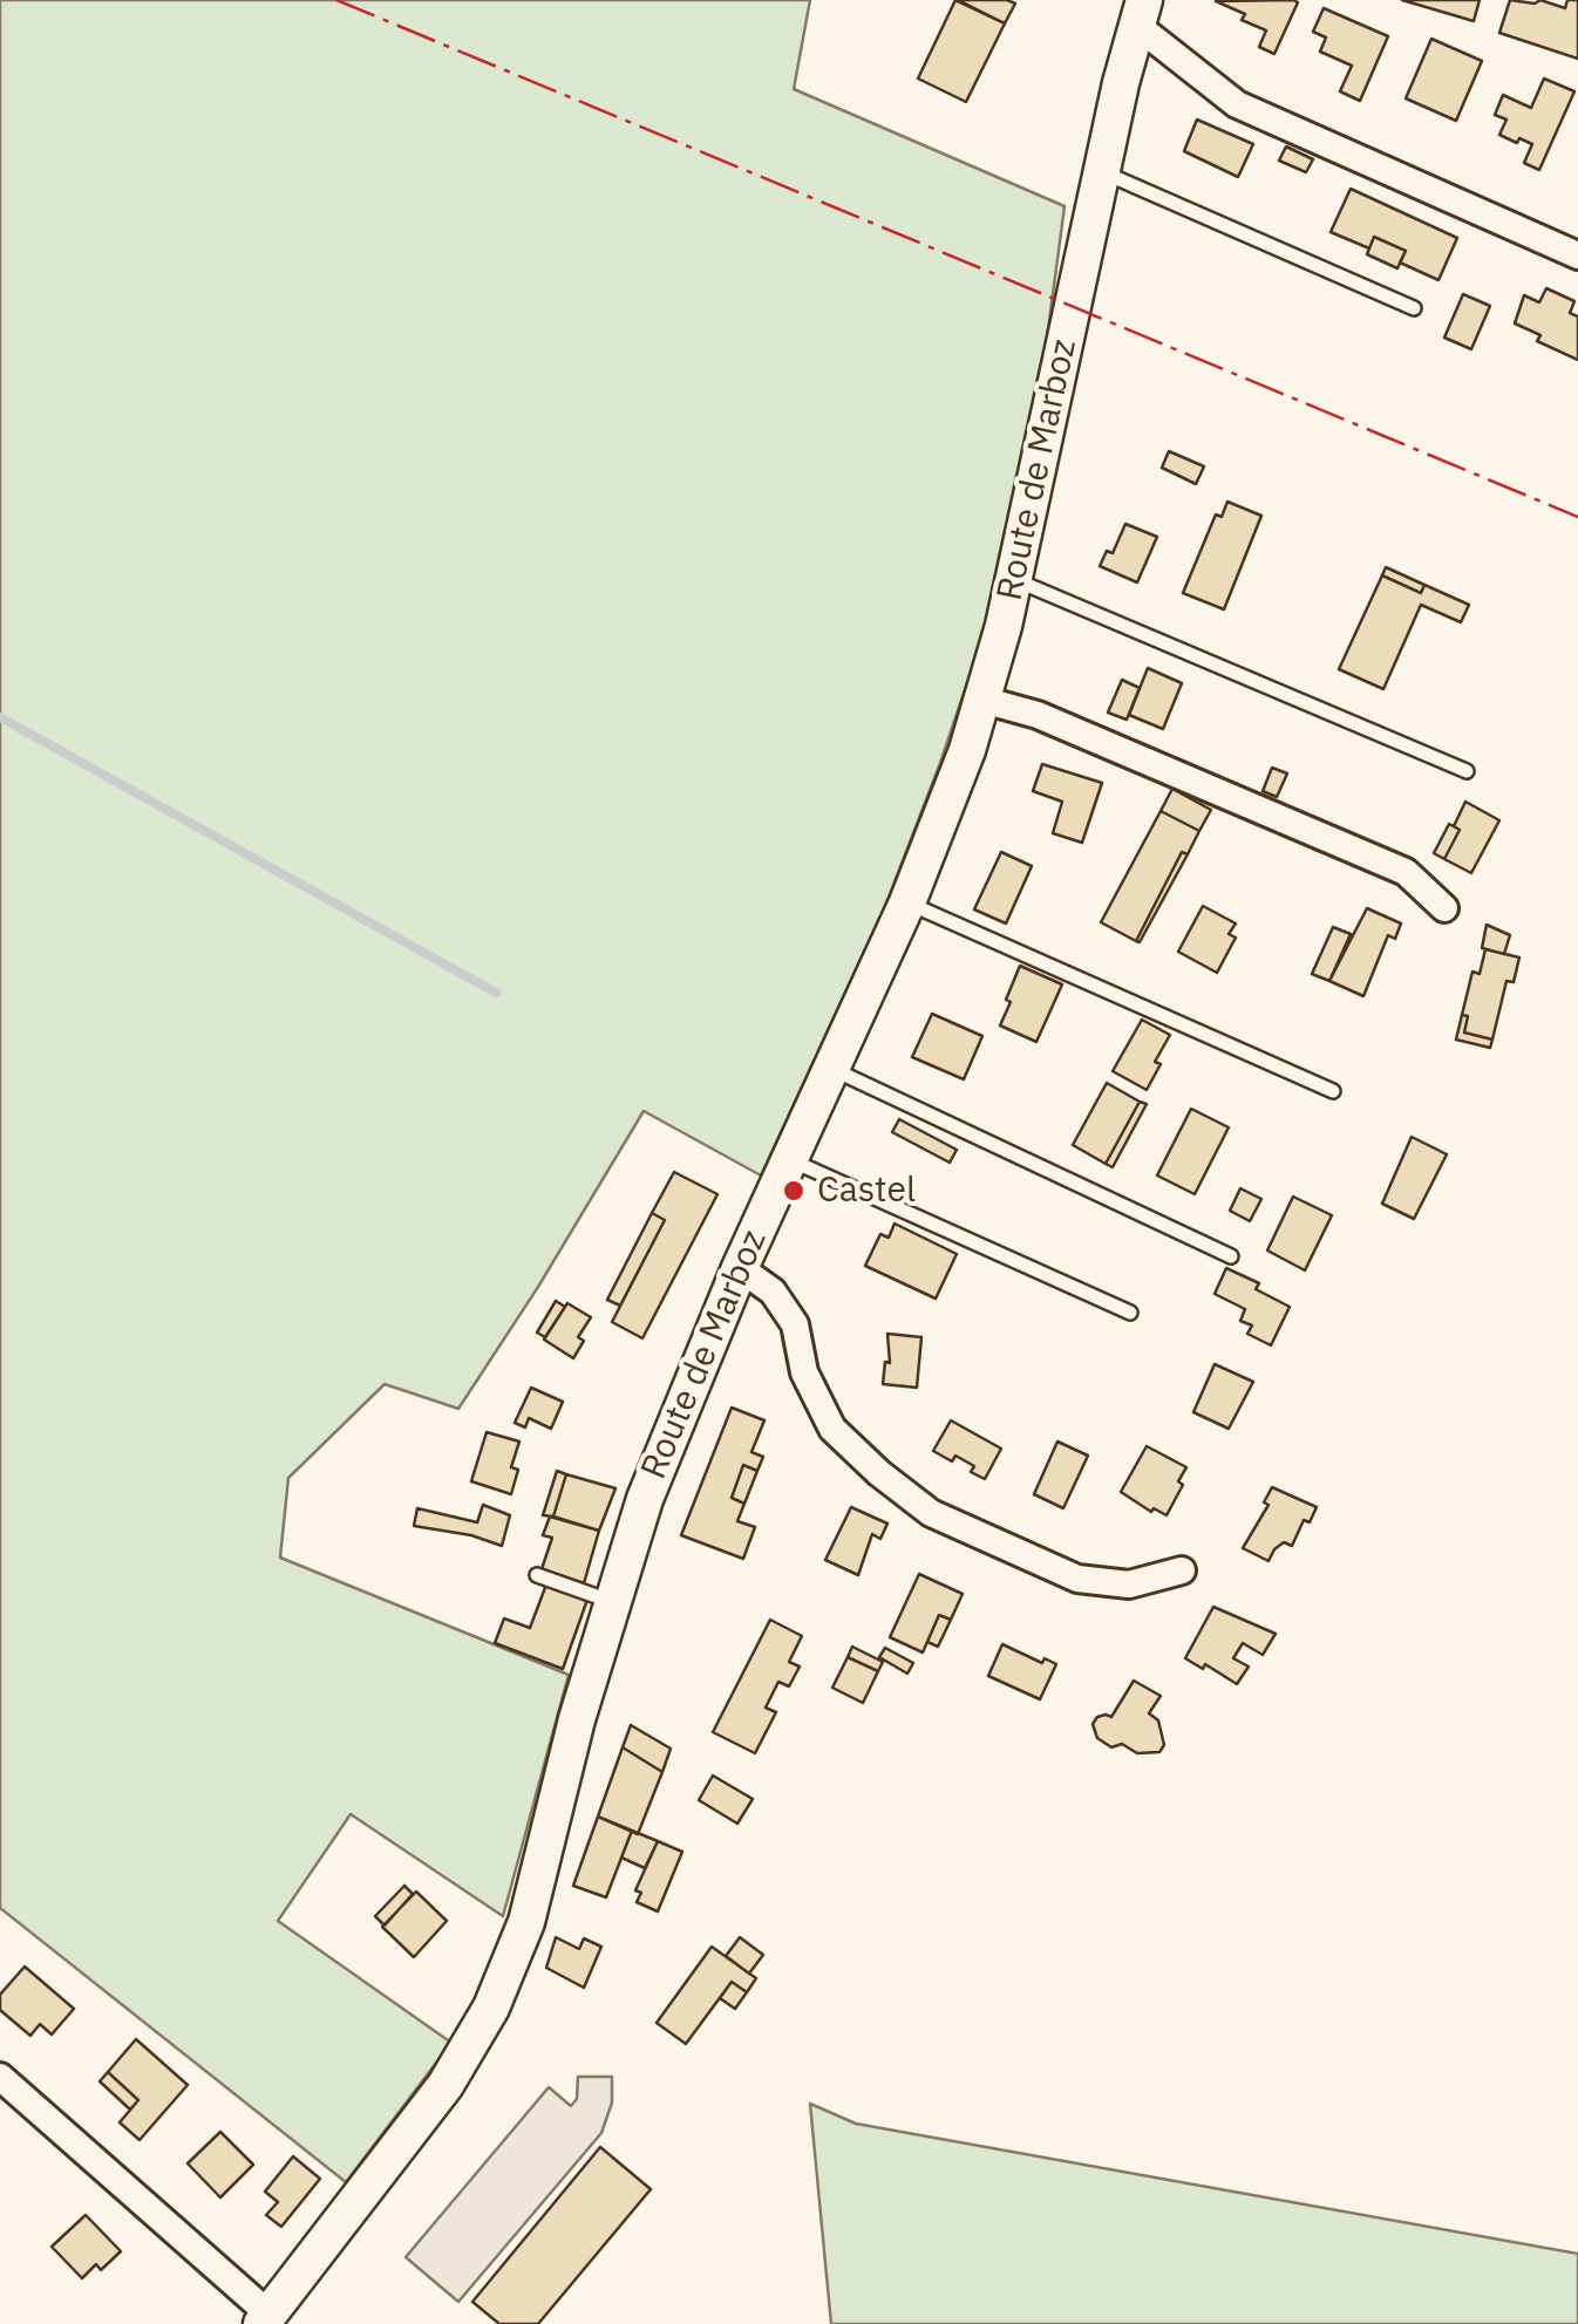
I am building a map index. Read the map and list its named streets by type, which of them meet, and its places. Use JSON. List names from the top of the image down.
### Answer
{
  "streets": {
    "main road": ["Route de Marboz"]
  },
  "places": ["Castel"]
}
